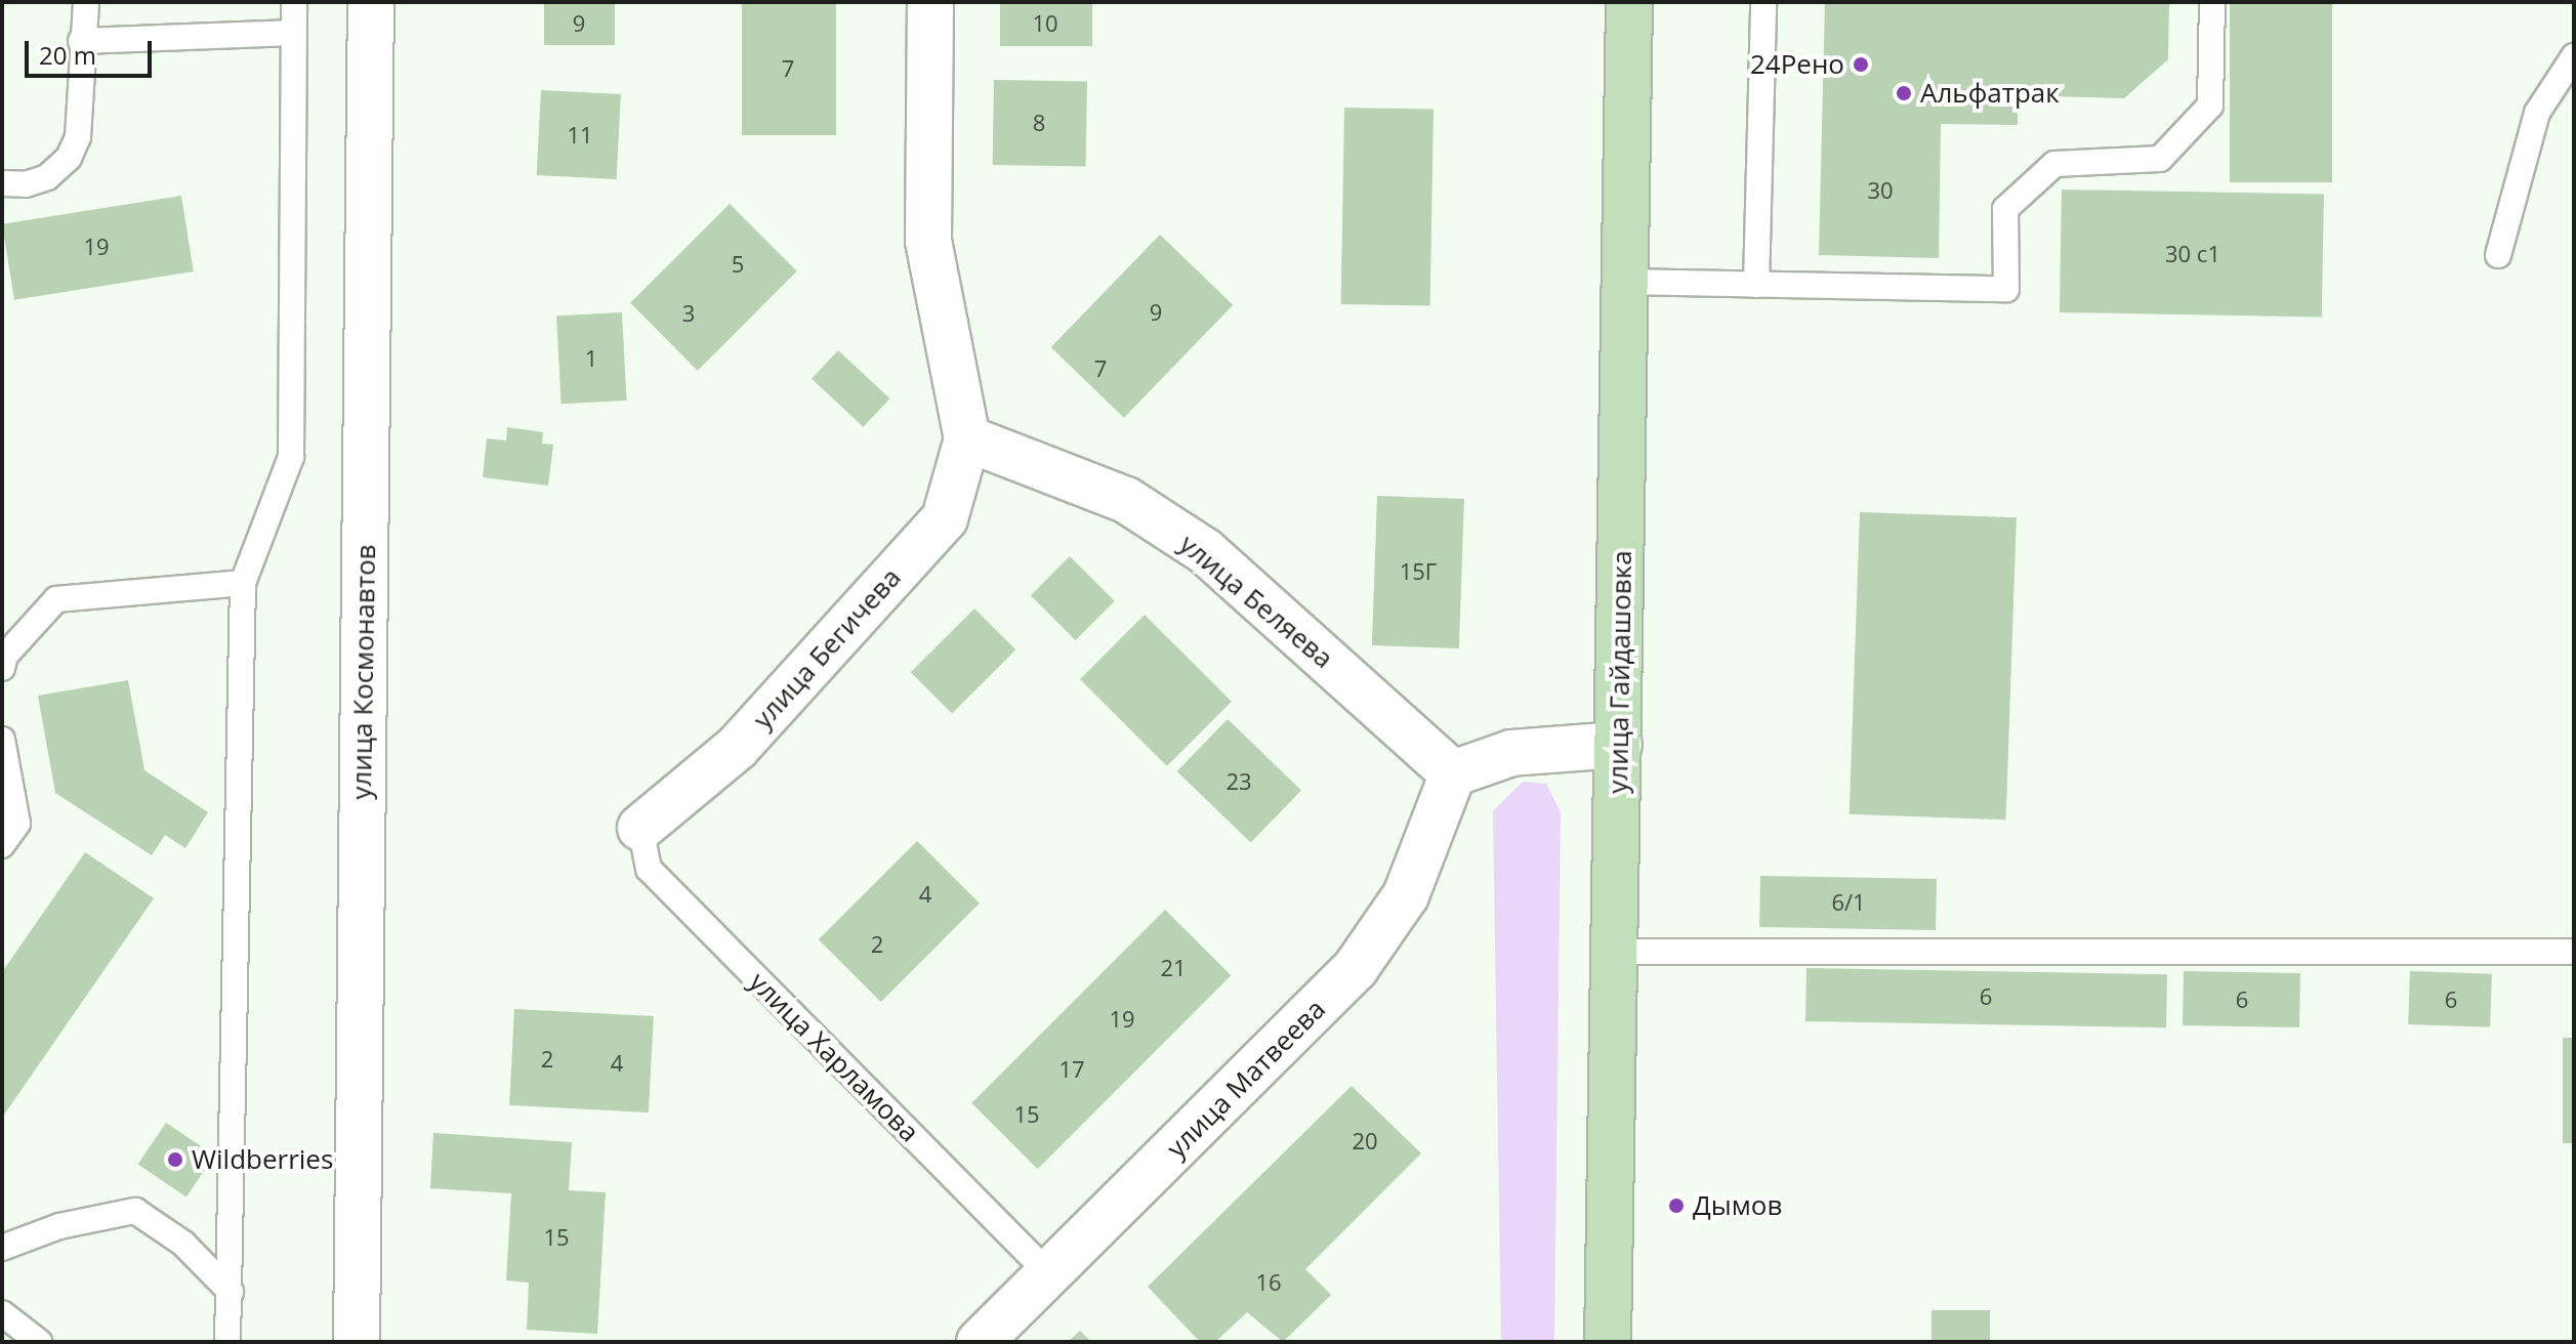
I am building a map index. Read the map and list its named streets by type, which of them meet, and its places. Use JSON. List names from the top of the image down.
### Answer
{
  "streets": {
    "main road": ["улица Гайдашовка"],
    "street": [
      "улица Беляева",
      "улица Бегичева",
      "улица Космонавтов",
      "улица Матвеева"
    ],
    "lane": ["улица Харламова"]
  },
  "crossings": [
    ["улица Беляева", "улица Бегичева"],
    ["улица Беляева", "улица Матвеева"],
    ["улица Бегичева", "улица Харламова"],
    ["улица Харламова", "улица Матвеева"]
  ],
  "places": [
    "24Рено",
    "Альфатрак",
    "Wildberries",
    "Дымов"
  ],
  "house_numbers": [
    "9",
    "10",
    "7",
    "8",
    "11",
    "30",
    "19",
    "30 с1",
    "5",
    "9",
    "3",
    "1",
    "7",
    "15Г",
    "23",
    "4",
    "6/1",
    "2",
    "21",
    "6",
    "6",
    "6",
    "19",
    "2",
    "4",
    "17",
    "15",
    "20",
    "15",
    "16"
  ],
  "scale_bar": "20 m"
}
